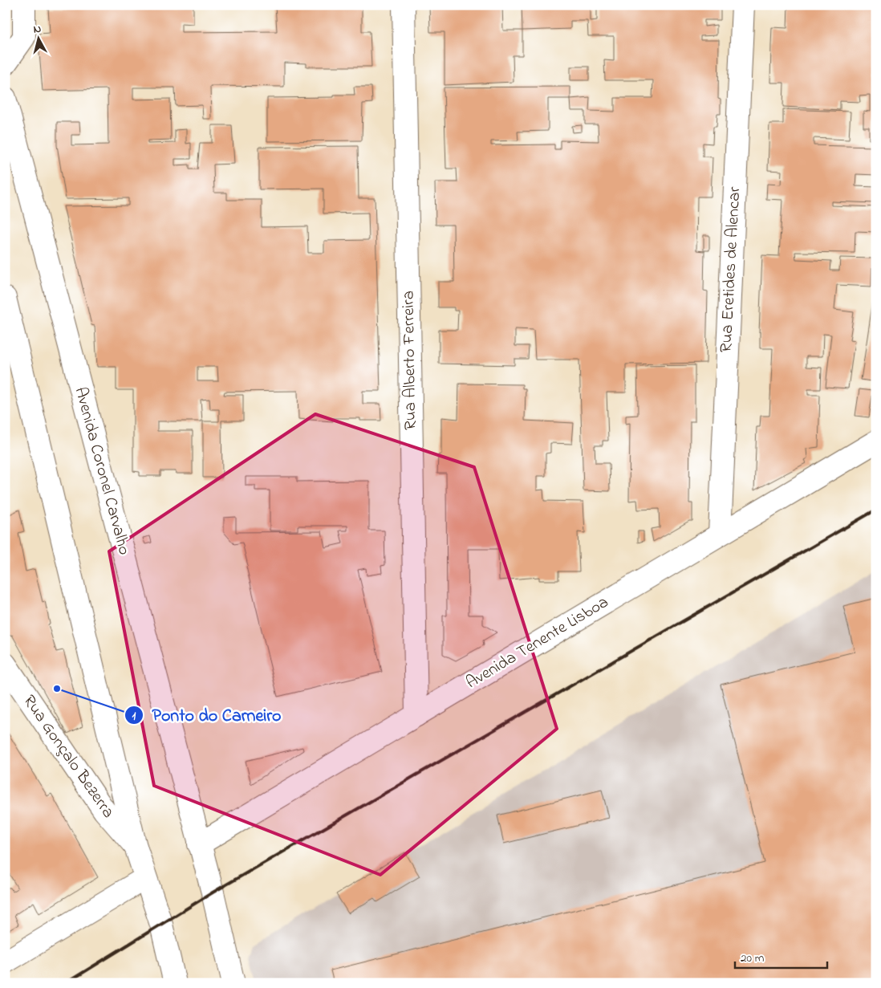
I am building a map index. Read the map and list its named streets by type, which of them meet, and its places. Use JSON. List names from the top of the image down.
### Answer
{
  "streets": {
    "street": [
      "Rua Eretides de Alencar",
      "Rua Alberto Ferreira",
      "Avenida Coronel Carvalho",
      "Avenida Tenente Lisboa",
      "Rua Gonçalo Bezerra"
    ]
  },
  "crossings": [
    ["Rua Eretides de Alencar", "Avenida Tenente Lisboa"],
    ["Rua Alberto Ferreira", "Avenida Tenente Lisboa"],
    ["Avenida Coronel Carvalho", "Avenida Tenente Lisboa"]
  ],
  "places": ["Ponto do Carneiro"],
  "scale_bar": "20 m",
  "north": "top"
}
